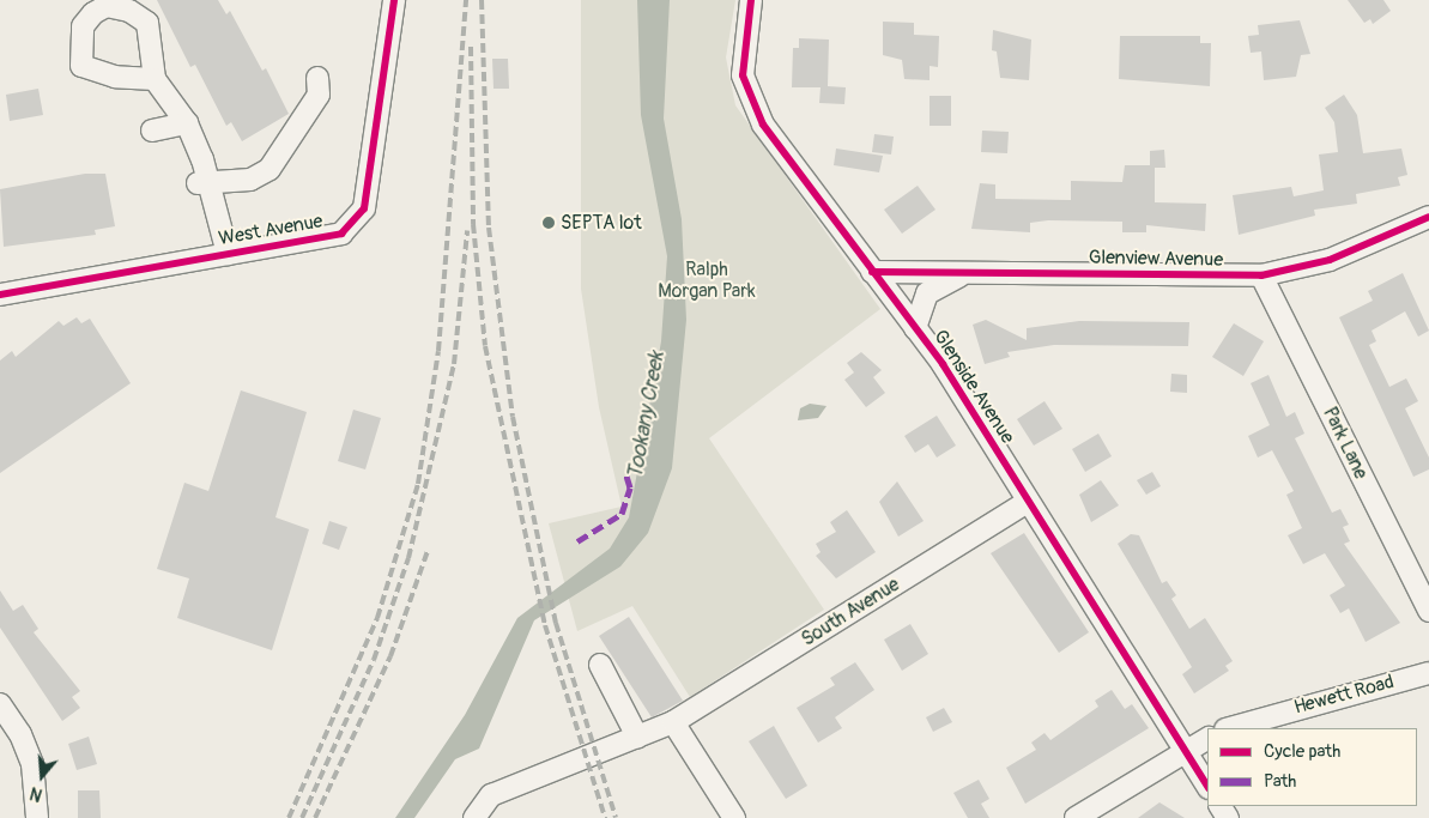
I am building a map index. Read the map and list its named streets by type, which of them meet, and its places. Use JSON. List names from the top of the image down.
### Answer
{
  "streets": {
    "street": [
      "West Avenue",
      "Glenview Avenue",
      "Glenside Avenue",
      "Park Lane",
      "South Avenue",
      "Hewett Road"
    ]
  },
  "crossings": [
    ["Glenview Avenue", "Glenside Avenue"],
    ["Glenview Avenue", "Park Lane"],
    ["Glenside Avenue", "South Avenue"]
  ],
  "water": ["Tookany Creek"],
  "parks": ["Ralph Morgan Park"],
  "places": ["SEPTA lot"],
  "legend": ["Cycle path", "Path"],
  "north": "bottom"
}
